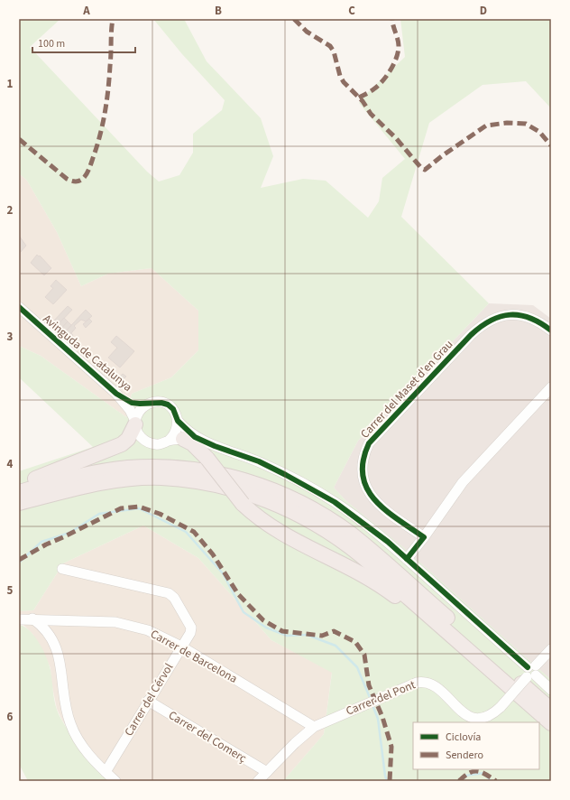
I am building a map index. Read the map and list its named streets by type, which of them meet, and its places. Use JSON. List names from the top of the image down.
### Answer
{
  "streets": {
    "street": [
      "Avinguda de Catalunya",
      "Carrer del Maset d'en Grau",
      "Carrer de Barcelona",
      "Carrer del Pont",
      "Carrer del Cérvol",
      "Carrer del Comerç"
    ]
  },
  "crossings": [
    ["Carrer de Barcelona", "Carrer del Pont"],
    ["Carrer de Barcelona", "Carrer del Cérvol"],
    ["Carrer del Pont", "Carrer del Comerç"],
    ["Carrer del Cérvol", "Carrer del Comerç"]
  ],
  "legend": ["Ciclovía", "Sendero"],
  "scale_bar": "100 m",
  "grid": {
    "columns": [
      "A",
      "B",
      "C",
      "D"
    ],
    "rows": [
      "1",
      "2",
      "3",
      "4",
      "5",
      "6"
    ]
  }
}
